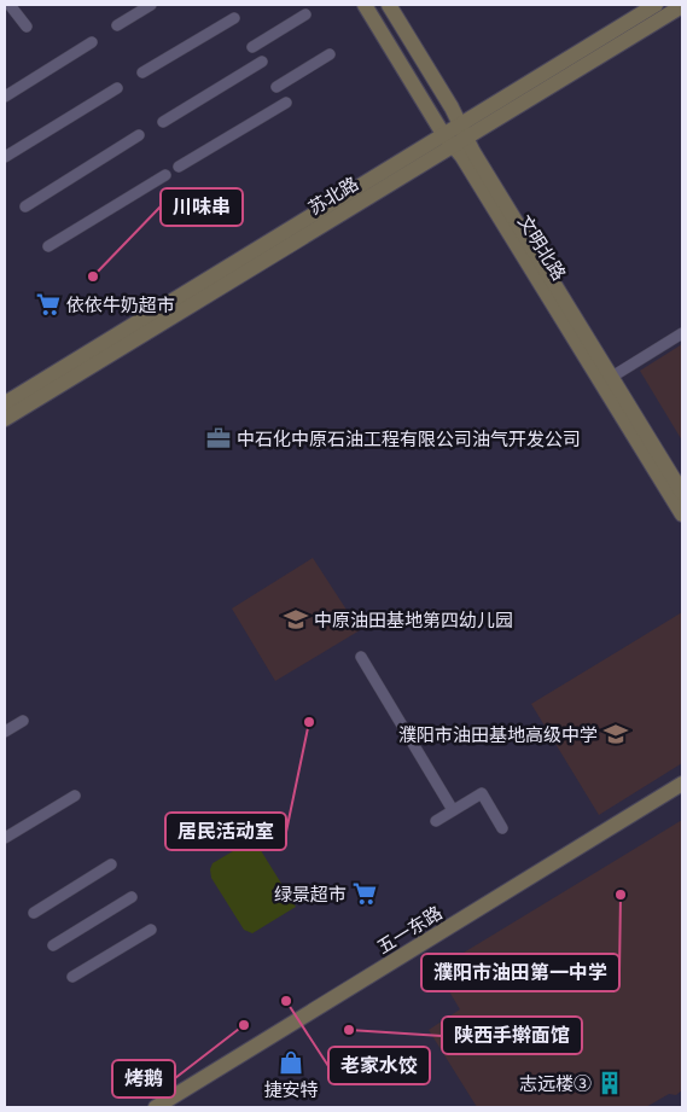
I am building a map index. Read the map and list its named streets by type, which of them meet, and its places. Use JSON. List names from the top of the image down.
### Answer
{
  "streets": {
    "street": ["苏北路", "文明北路", "五一东路"]
  },
  "crossings": [
    ["苏北路", "文明北路"]
  ],
  "places": {
    "other": [
      "川味串",
      "居民活动室",
      "濮阳市油田第一中学",
      "老家水饺",
      "烤鹅",
      "陕西手擀面馆"
    ],
    "supermarket": ["依依牛奶超市", "绿景超市"],
    "office": ["中石化中原石油工程有限公司油气开发公司"],
    "school or university": ["中原油田基地第四幼儿园", "濮阳市油田基地高级中学"],
    "shop": ["捷安特"],
    "building": ["志远楼③"]
  }
}
